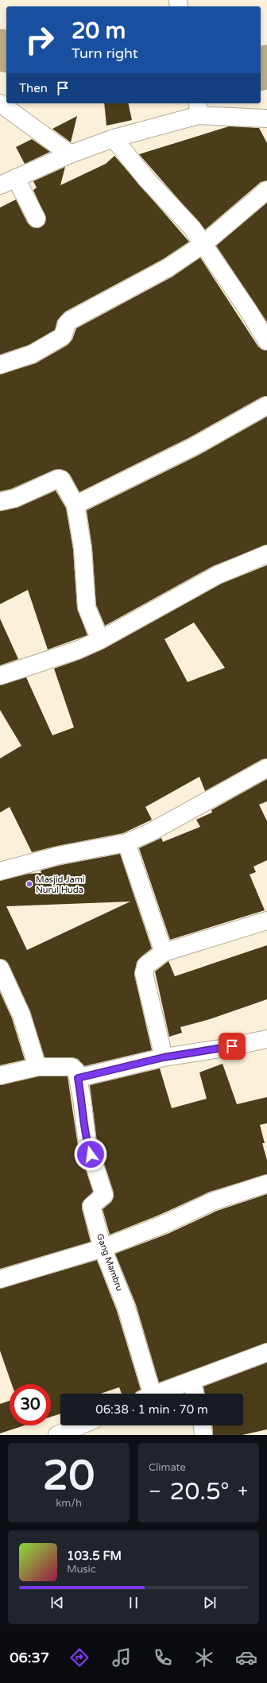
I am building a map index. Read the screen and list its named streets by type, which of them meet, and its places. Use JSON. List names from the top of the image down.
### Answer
{
  "streets": {
    "street": ["Gang Mambru"]
  },
  "places": ["Masjid Jami Nurul Huda"],
  "page": {
    "turn": ["20 m", "Turn right"],
    "then": "Then",
    "limit": "30",
    "trip": "06:38 · 1 min · 70 m",
    "tile": [
      ["20", "km/h"],
      "Climate"
    ],
    "heat": ["−", "20.5°", "+"],
    "song": ["103.5 FM", "Music"],
    "tabs": "06:37"
  }
}
